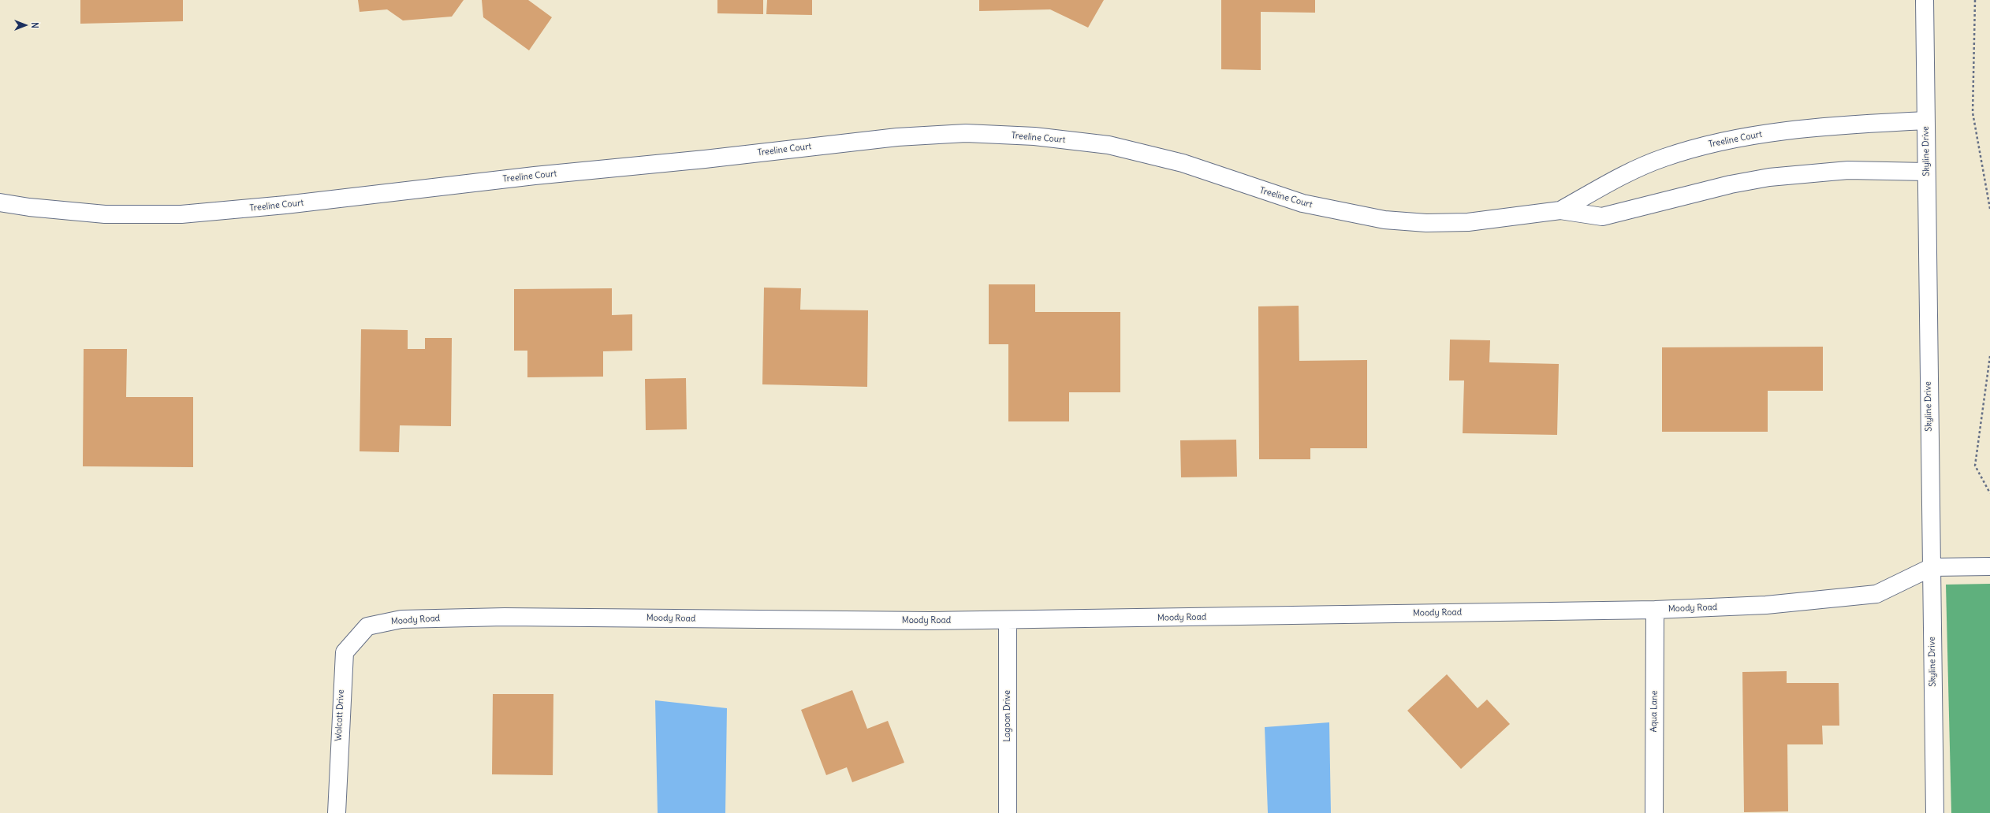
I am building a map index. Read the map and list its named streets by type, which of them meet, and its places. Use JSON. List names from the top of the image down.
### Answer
{
  "streets": {
    "street": [
      "Treeline Court",
      "Skyline Drive",
      "Moody Road",
      "Aqua Lane",
      "Wolcott Drive",
      "Lagoon Drive"
    ]
  },
  "crossings": [
    ["Treeline Court", "Skyline Drive"],
    ["Skyline Drive", "Moody Road"],
    ["Moody Road", "Aqua Lane"],
    ["Moody Road", "Wolcott Drive"],
    ["Moody Road", "Lagoon Drive"]
  ],
  "north": "right"
}
